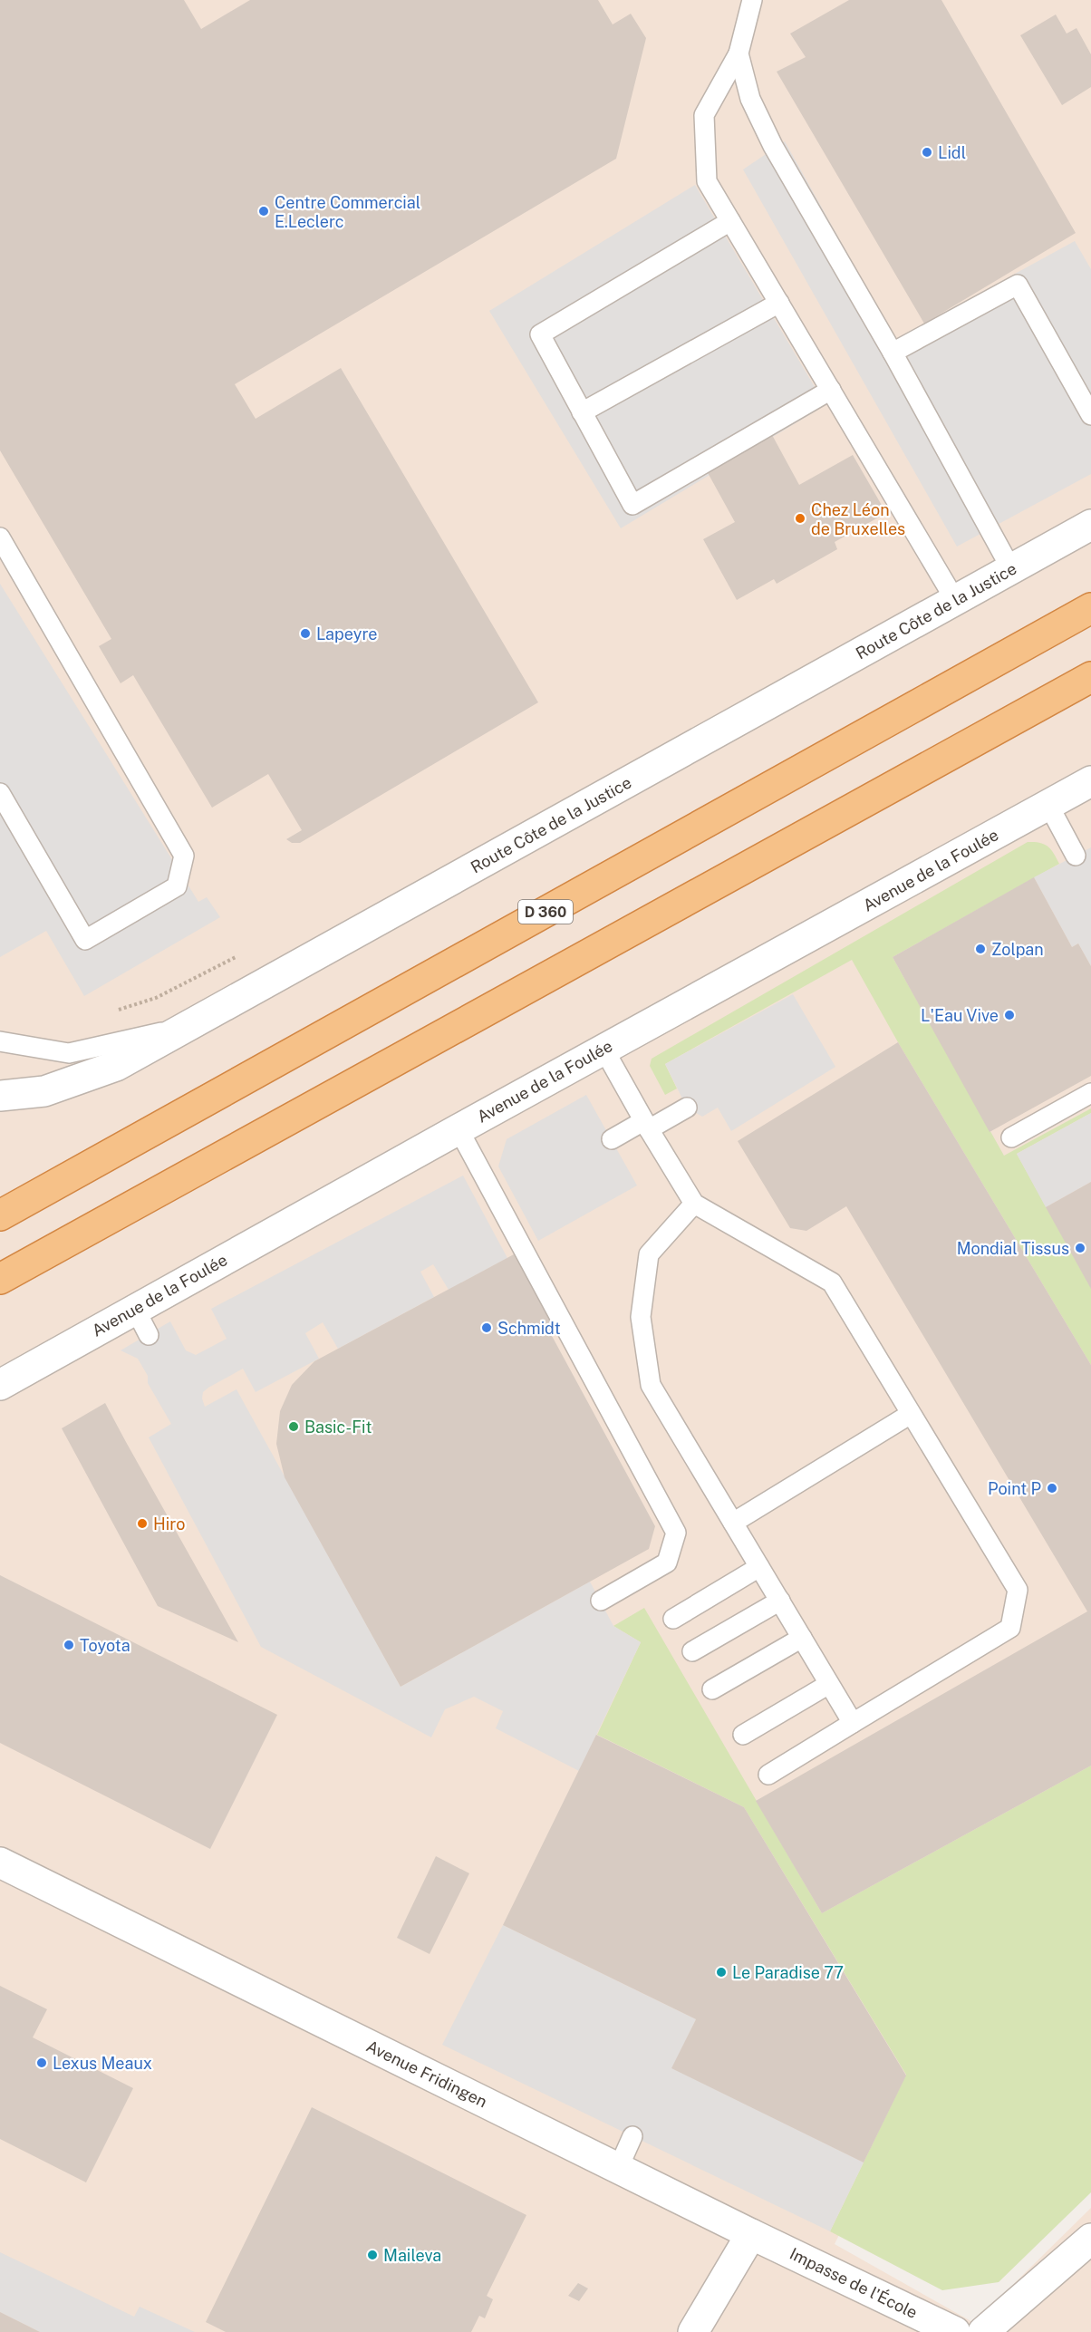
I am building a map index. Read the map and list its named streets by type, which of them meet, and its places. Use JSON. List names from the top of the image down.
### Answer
{
  "streets": {
    "highway": ["D 360"],
    "street": [
      "Route Côte de la Justice",
      "Avenue de la Foulée",
      "Avenue Fridingen",
      "Impasse de l'École"
    ]
  },
  "crossings": [
    ["Avenue Fridingen", "Impasse de l'École"]
  ],
  "places": [
    "Lidl",
    "Centre Commercial E.Leclerc",
    "Chez Léon de Bruxelles",
    "Lapeyre",
    "Zolpan",
    "L'Eau Vive",
    "Mondial Tissus",
    "Schmidt",
    "Basic-Fit",
    "Point P",
    "Hiro",
    "Toyota",
    "Le Paradise 77",
    "Lexus Meaux",
    "Maileva"
  ]
}
